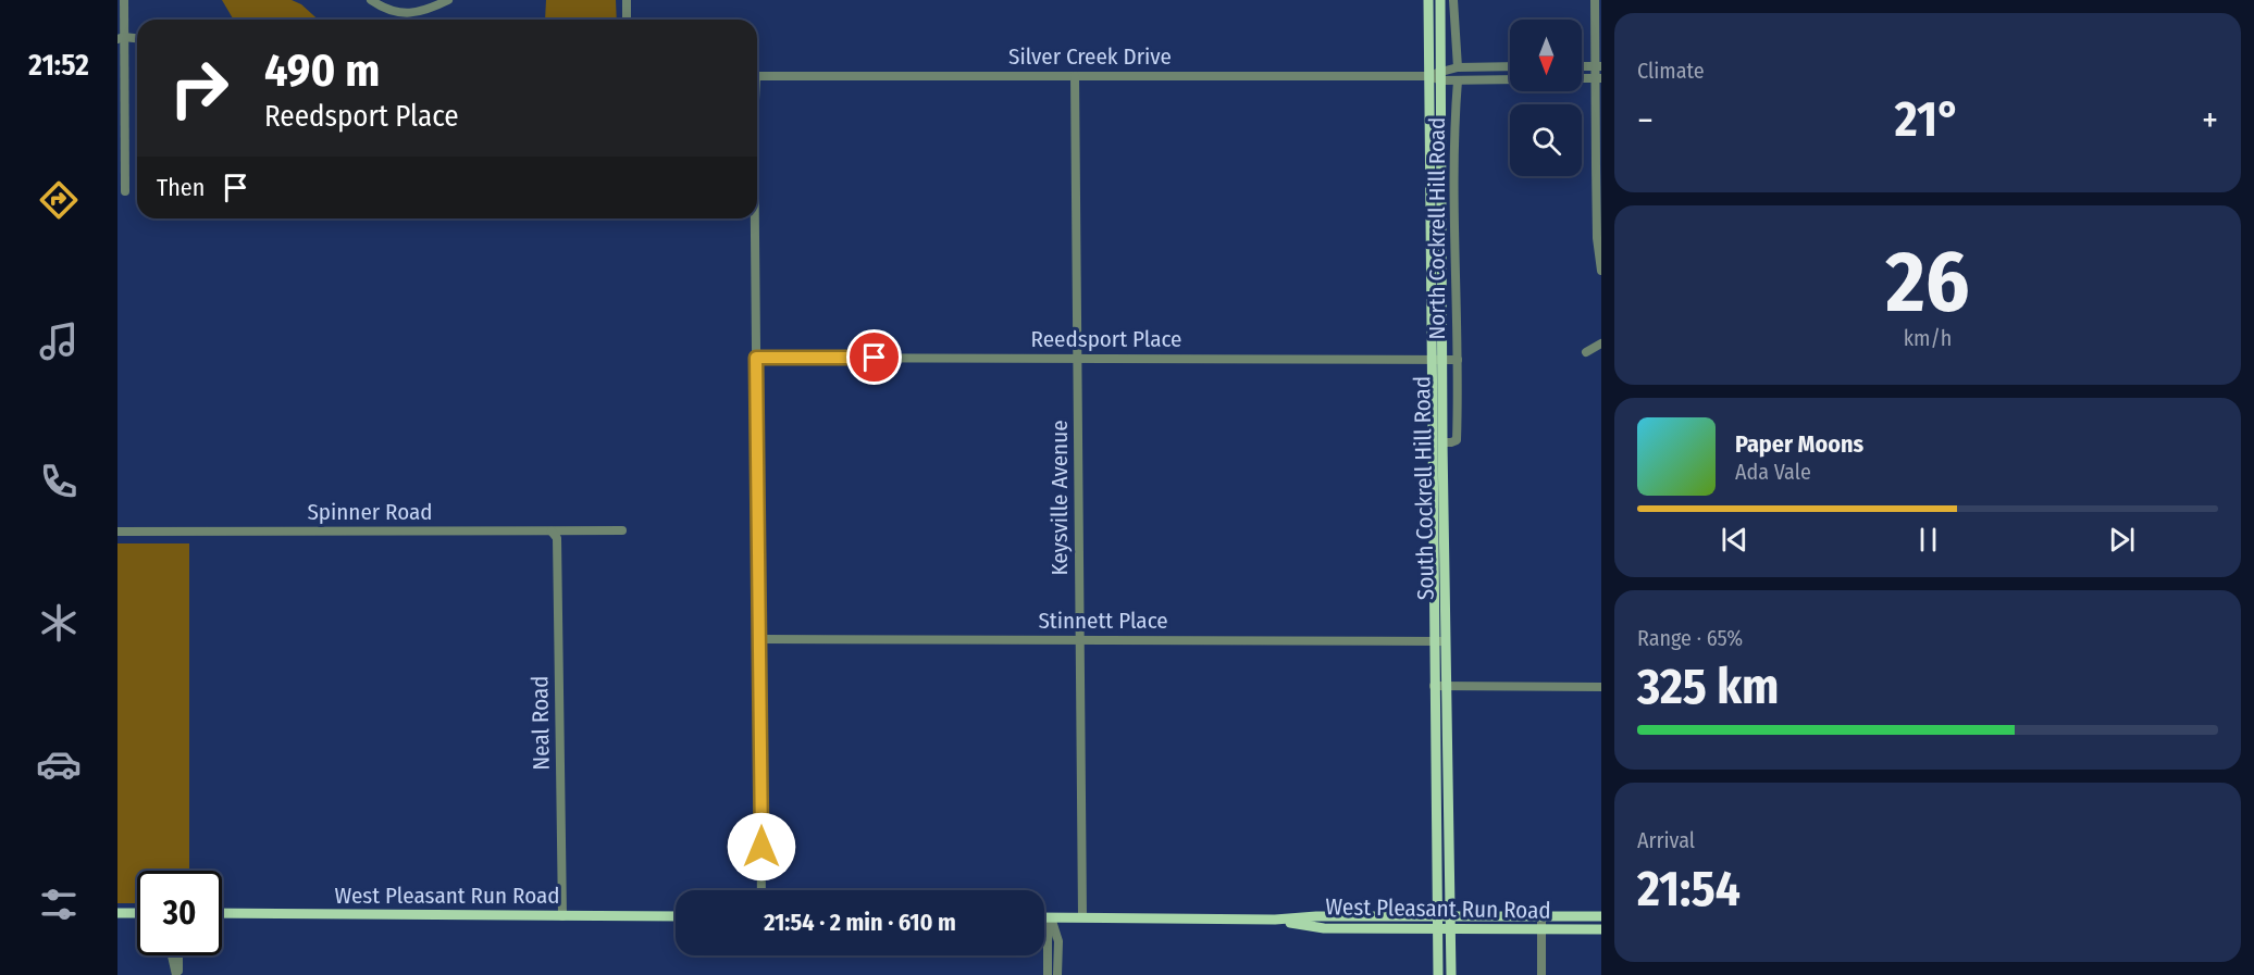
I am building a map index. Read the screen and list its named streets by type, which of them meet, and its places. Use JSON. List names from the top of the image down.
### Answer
{
  "streets": {
    "main road": ["South Cockrell Hill Road", "West Pleasant Run Road"],
    "street": [
      "Silver Creek Drive",
      "North Cockrell Hill Road",
      "Reedsport Place",
      "Keysville Avenue",
      "Spinner Road",
      "Stinnett Place",
      "Neal Road"
    ]
  },
  "crossings": [
    ["Silver Creek Drive", "North Cockrell Hill Road"],
    ["Silver Creek Drive", "South Cockrell Hill Road"],
    ["Silver Creek Drive", "Keysville Avenue"],
    ["North Cockrell Hill Road", "Reedsport Place"],
    ["North Cockrell Hill Road", "South Cockrell Hill Road"],
    ["Reedsport Place", "South Cockrell Hill Road"],
    ["Reedsport Place", "Keysville Avenue"],
    ["South Cockrell Hill Road", "Stinnett Place"],
    ["South Cockrell Hill Road", "West Pleasant Run Road"],
    ["Keysville Avenue", "Stinnett Place"],
    ["Keysville Avenue", "West Pleasant Run Road"],
    ["Spinner Road", "Neal Road"],
    ["Neal Road", "West Pleasant Run Road"]
  ],
  "north": "bottom",
  "page": {
    "tabs": "21:52",
    "tile": [
      "Climate",
      ["26", "km/h"],
      ["Range · 65%", "325 km"],
      ["Arrival", "21:54"]
    ],
    "turn": ["490 m", "Reedsport Place"],
    "heat": ["−", "21°", "+"],
    "then": "Then",
    "song": ["Paper Moons", "Ada Vale"],
    "limit": "30",
    "trip": "21:54 · 2 min · 610 m"
  }
}
